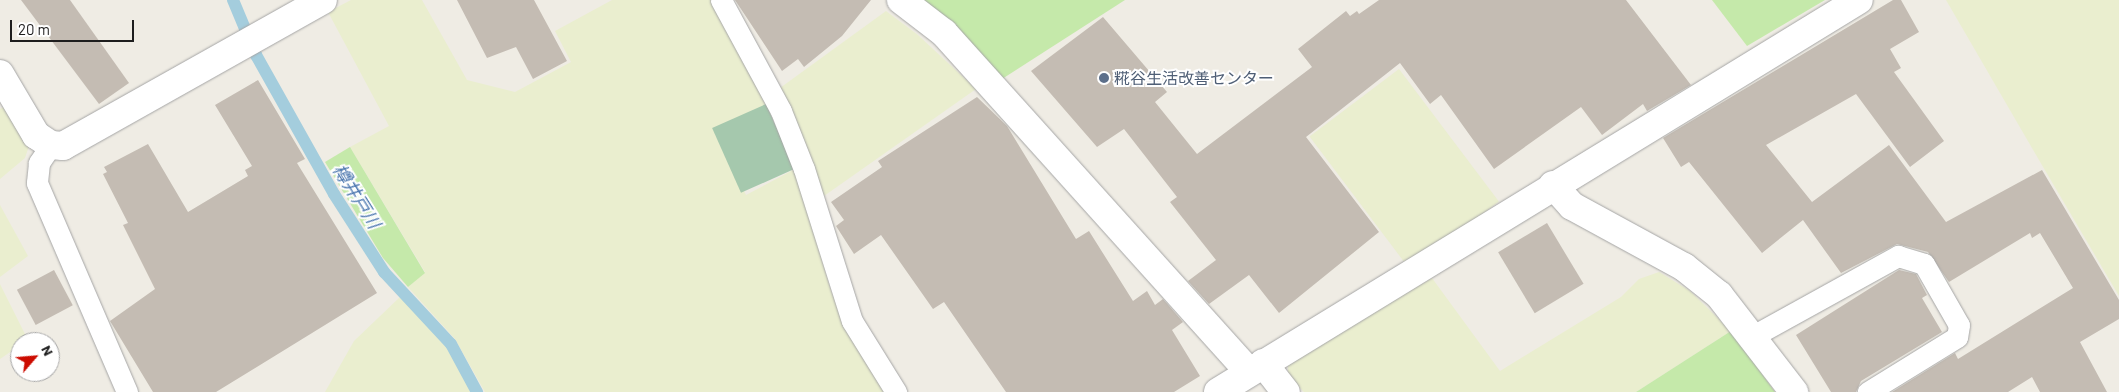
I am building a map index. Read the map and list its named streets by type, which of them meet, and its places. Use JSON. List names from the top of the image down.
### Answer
{
  "water": ["樽井戸川"],
  "places": ["糀谷生活改善センター"],
  "scale_bar": "20 m",
  "north": "top right"
}
